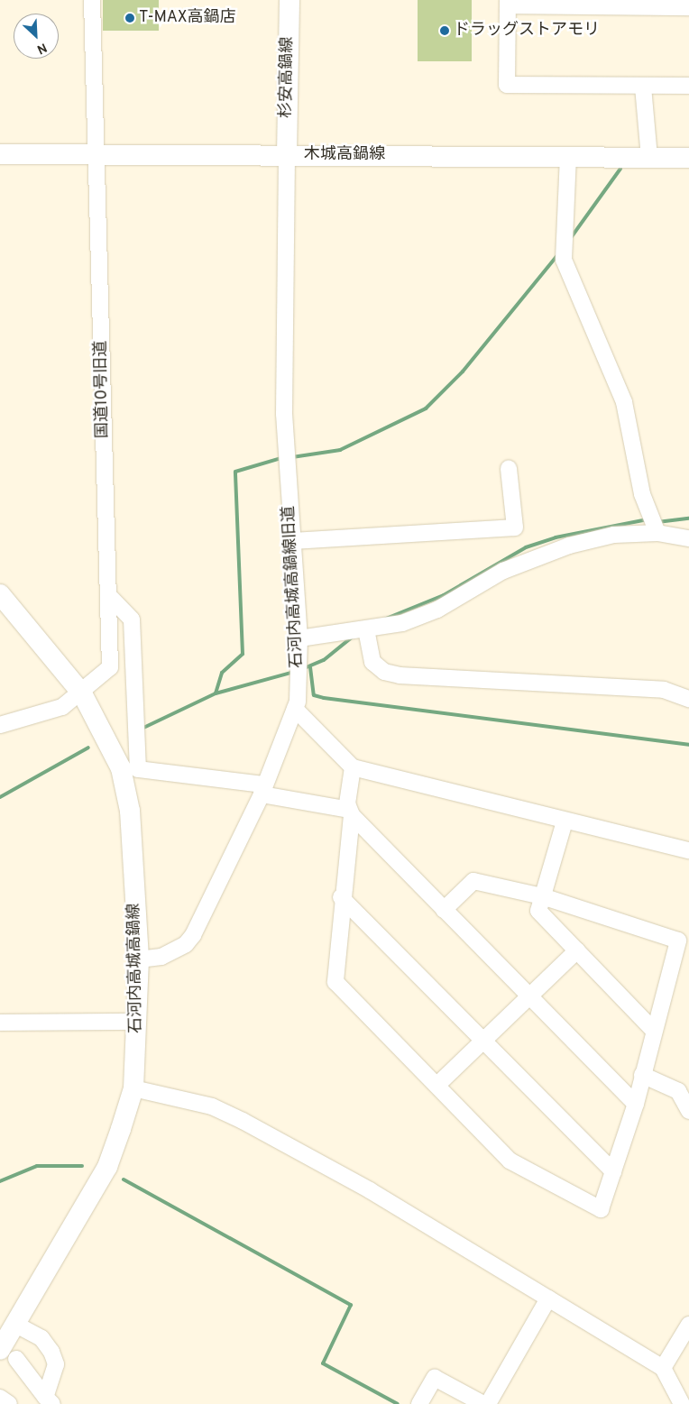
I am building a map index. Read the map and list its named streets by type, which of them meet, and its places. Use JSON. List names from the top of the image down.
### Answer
{
  "streets": {
    "main road": ["杉安高鍋線", "木城高鍋線", "石河内高城高鍋線"],
    "street": ["国道10号旧道", "石河内高城高鍋線旧道"]
  },
  "crossings": [
    ["杉安高鍋線", "木城高鍋線"],
    ["杉安高鍋線", "石河内高城高鍋線旧道"],
    ["木城高鍋線", "国道10号旧道"],
    ["木城高鍋線", "石河内高城高鍋線旧道"],
    ["国道10号旧道", "石河内高城高鍋線"],
    ["石河内高城高鍋線旧道", "石河内高城高鍋線"]
  ],
  "places": ["T-MAX高鍋店", "ドラッグストアモリ"],
  "north": "bottom right"
}
